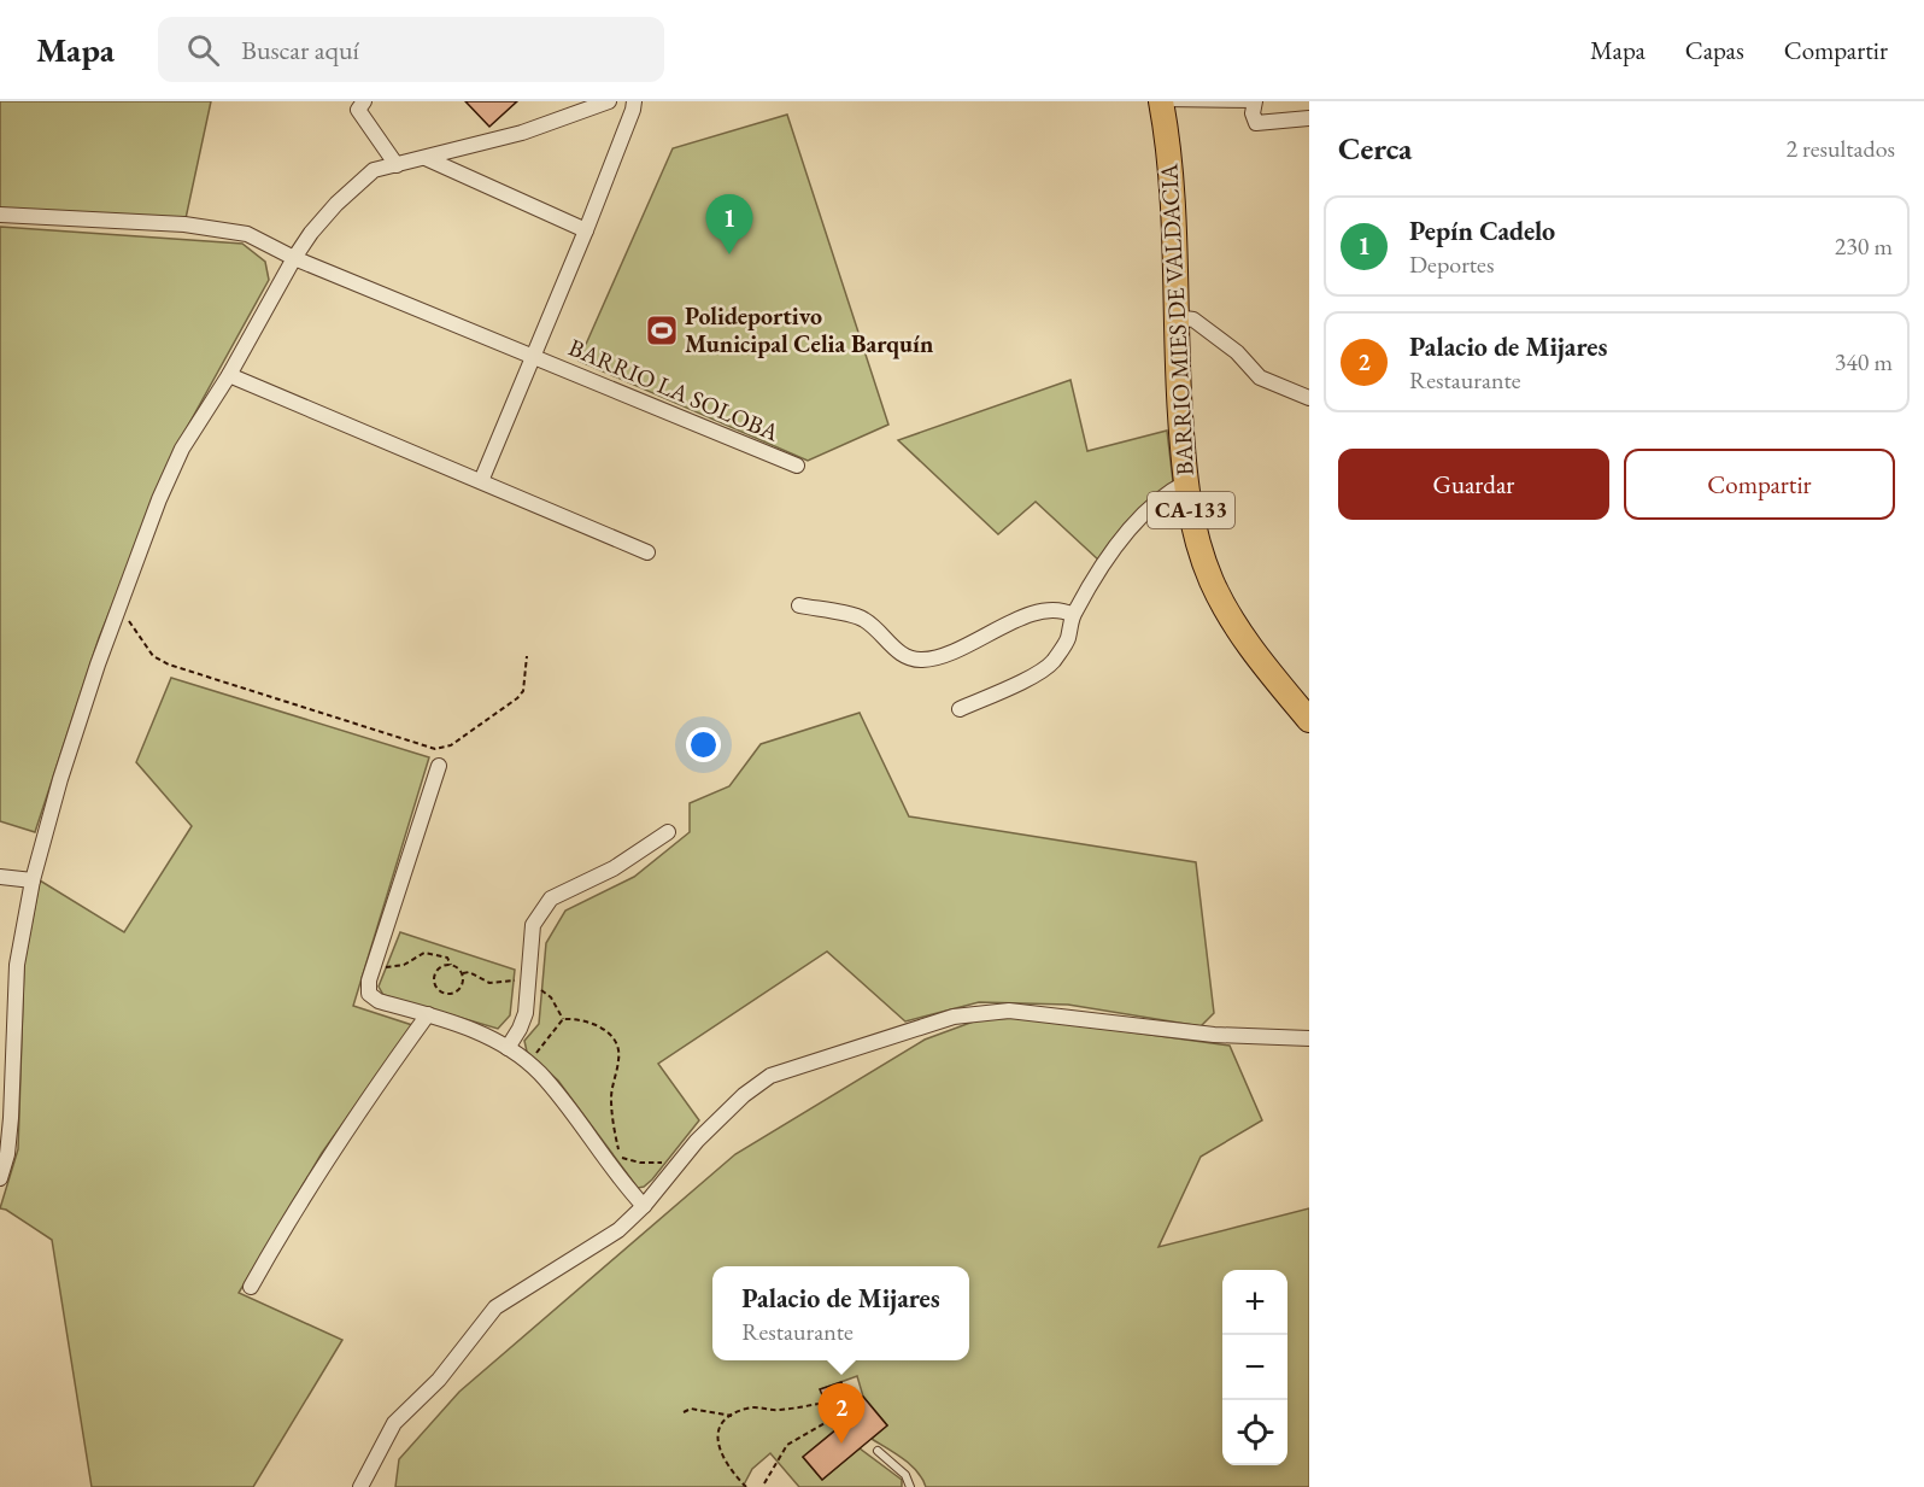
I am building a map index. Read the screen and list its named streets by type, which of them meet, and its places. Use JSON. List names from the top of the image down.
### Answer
{
  "streets": {
    "main road": ["BARRIO MIES DE VALDACIA", "CA-133"],
    "street": ["BARRIO LA SOLOBA"]
  },
  "places": {
    "sports": ["Polideportivo Municipal Celia Barquín"]
  },
  "page": {
    "header": "Mapa",
    "search": "Buscar aquí",
    "nav": ["Mapa", "Capas", "Compartir"],
    "heading": ["Cerca", "2 resultados"],
    "pins": ["1", "2"],
    "list": [
      {
        "mark": "1",
        "name": "Pepín Cadelo",
        "note": "Deportes",
        "value": "230 m"
      },
      {
        "mark": "2",
        "name": "Palacio de Mijares",
        "note": "Restaurante",
        "value": "340 m"
      }
    ],
    "buttons": ["Guardar", "Compartir"],
    "popup": ["Palacio de Mijares", "Restaurante"],
    "map_buttons": ["+", "−"]
  }
}
